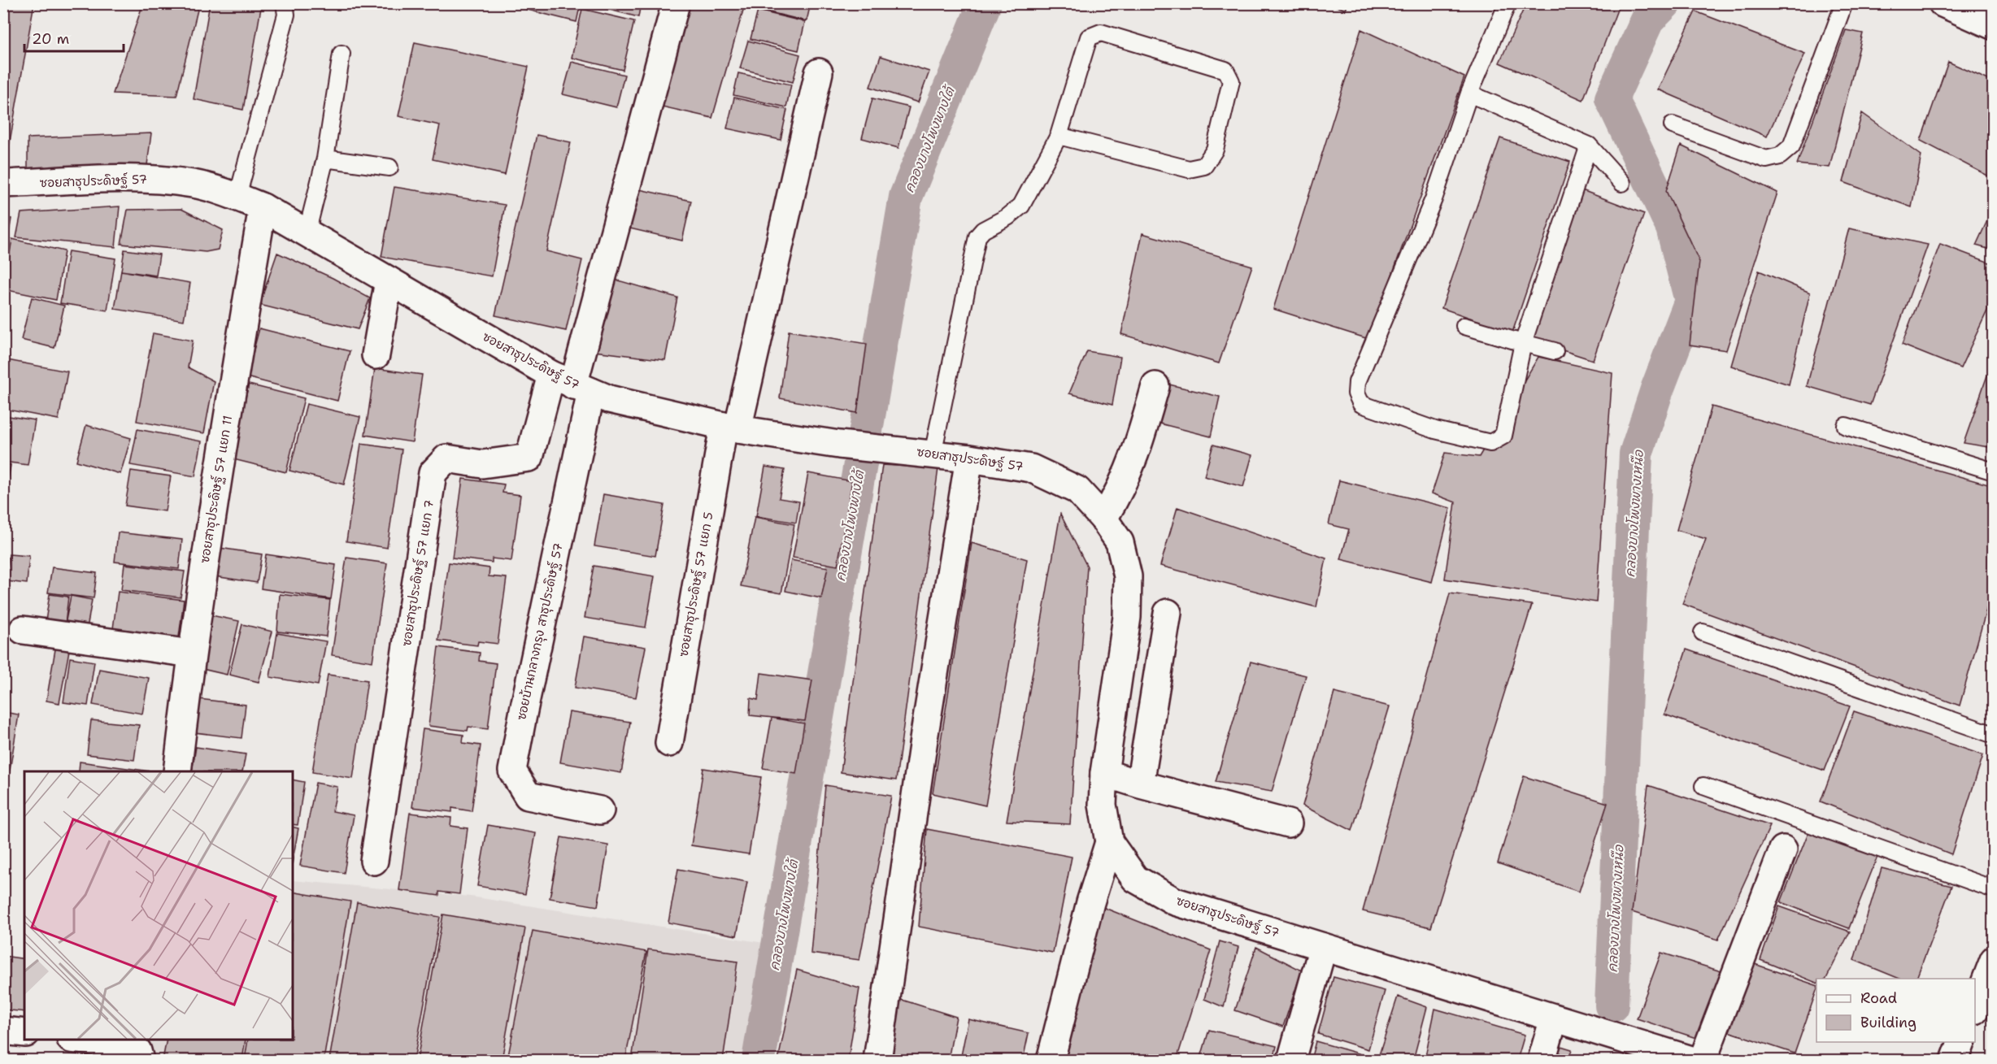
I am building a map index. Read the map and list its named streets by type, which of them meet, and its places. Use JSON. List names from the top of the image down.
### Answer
{
  "streets": {
    "street": [
      "ซอยสาธุประดิษฐ์ 57",
      "ซอยสาธุประดิษฐ์ 57 แยก 11",
      "ซอยสาธุประดิษฐ์ 57 แยก 7",
      "ซอยสาธุประดิษฐ์ 57 แยก 5",
      "ซอยบ้านกลางกรุง สาธุประดิษฐ์ 57"
    ]
  },
  "crossings": [
    ["ซอยสาธุประดิษฐ์ 57", "ซอยสาธุประดิษฐ์ 57 แยก 11"],
    ["ซอยสาธุประดิษฐ์ 57", "ซอยสาธุประดิษฐ์ 57 แยก 7"],
    ["ซอยสาธุประดิษฐ์ 57", "ซอยสาธุประดิษฐ์ 57 แยก 5"],
    ["ซอยสาธุประดิษฐ์ 57", "ซอยบ้านกลางกรุง สาธุประดิษฐ์ 57"],
    ["ซอยสาธุประดิษฐ์ 57 แยก 7", "ซอยบ้านกลางกรุง สาธุประดิษฐ์ 57"]
  ],
  "water": ["คลองบางโพงพางใต้", "คลองบางโพงพางเหนือ"],
  "legend": ["Road", "Building"],
  "scale_bar": "20 m"
}
